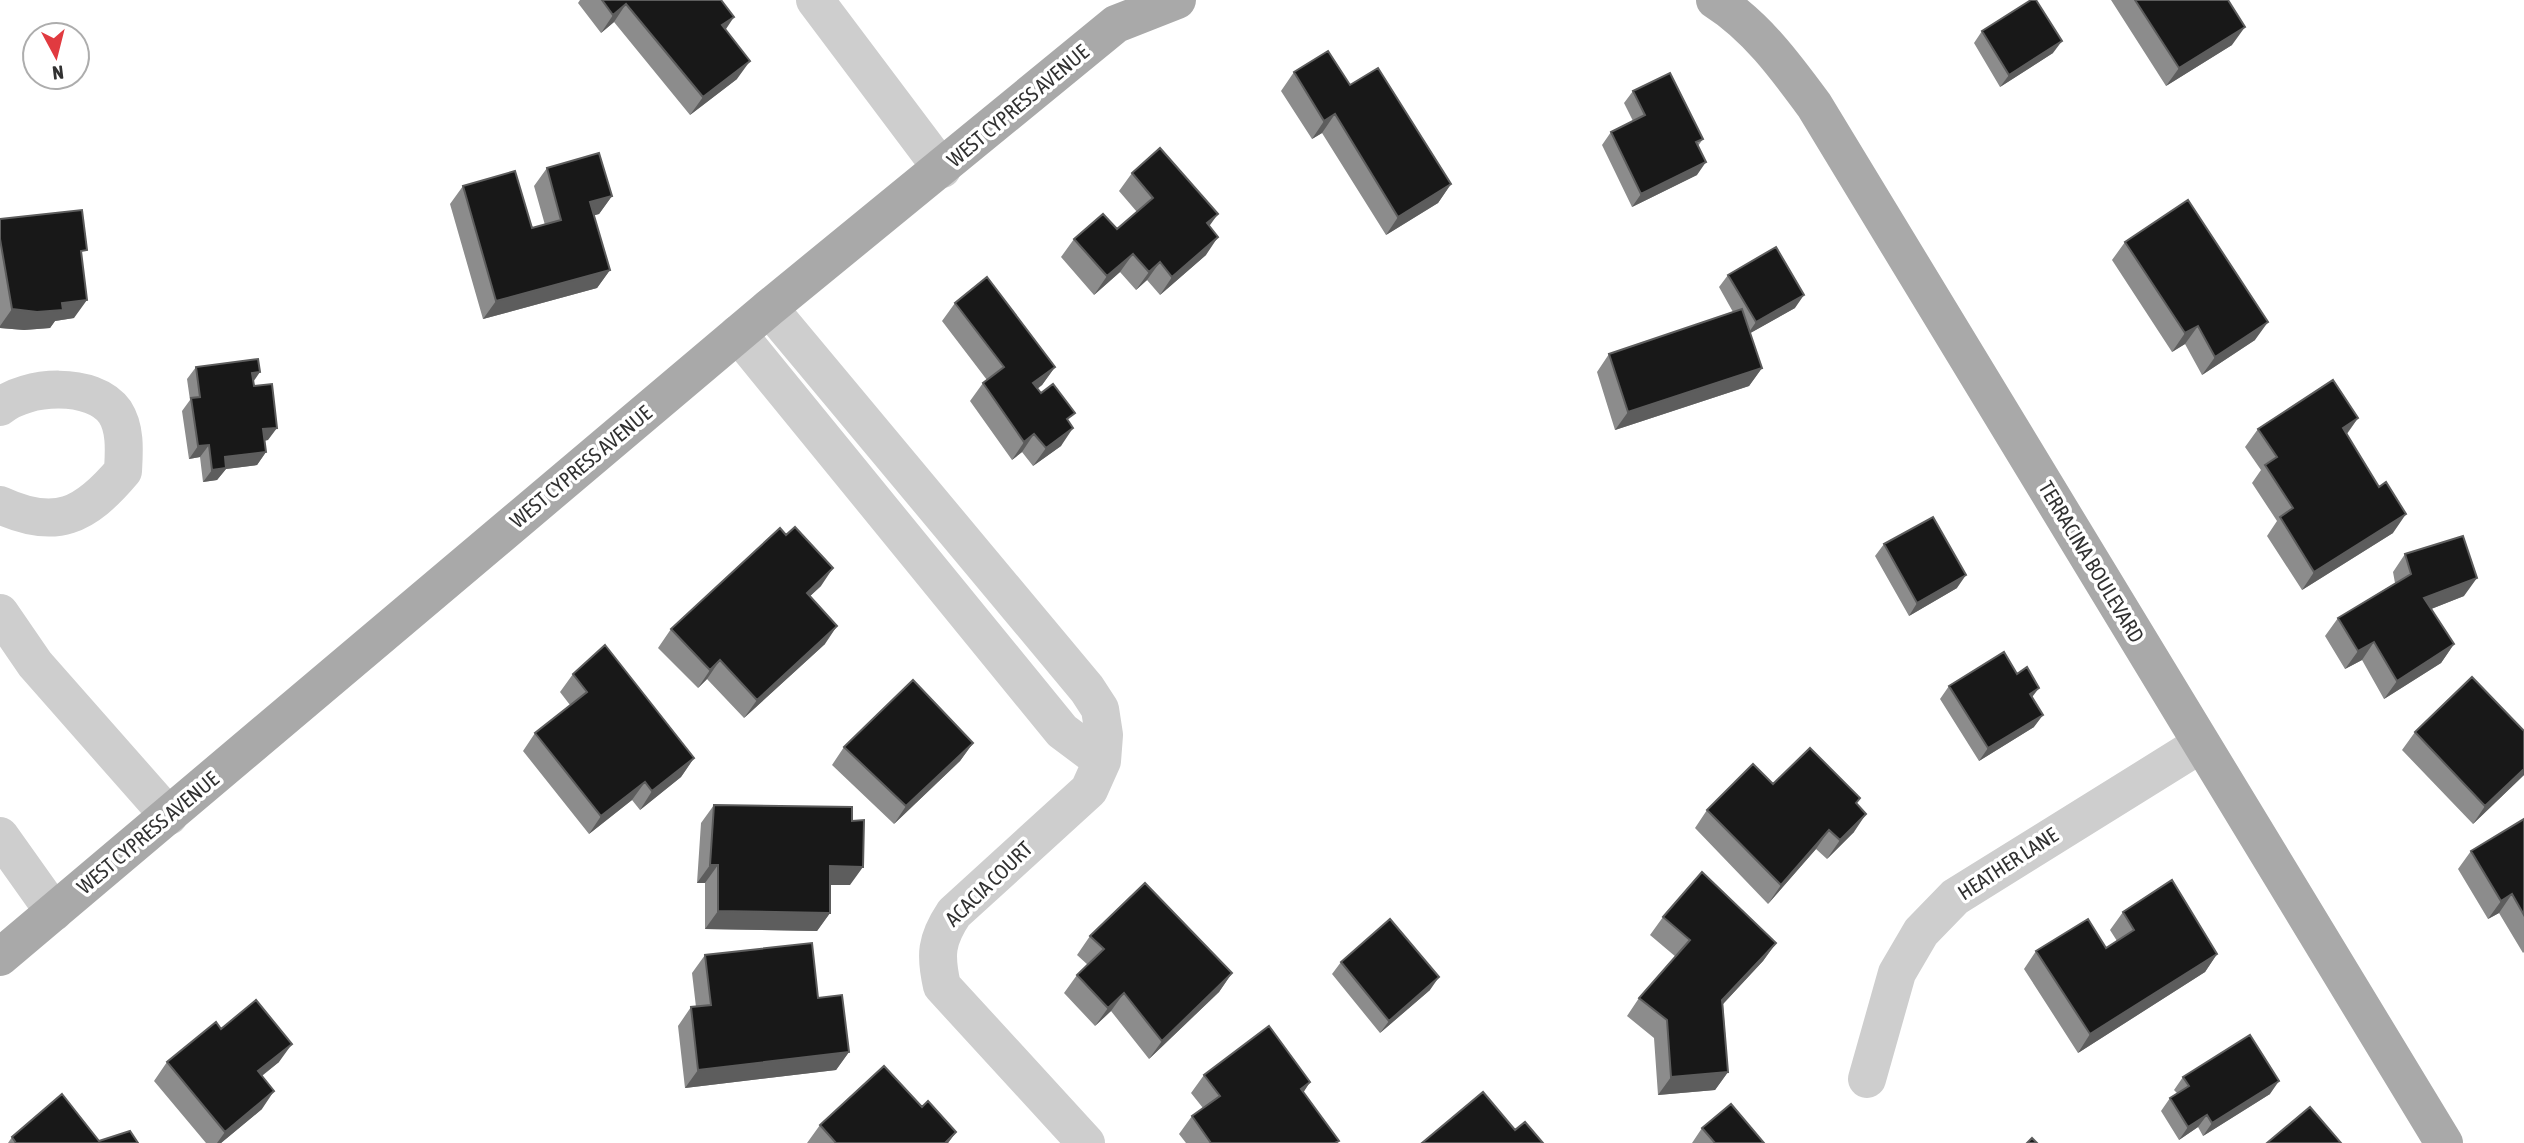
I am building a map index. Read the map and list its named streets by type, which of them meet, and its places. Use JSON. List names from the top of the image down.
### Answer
{
  "streets": {
    "main road": ["WEST CYPRESS AVENUE", "TERRACINA BOULEVARD"],
    "street": ["HEATHER LANE", "ACACIA COURT"]
  },
  "crossings": [
    ["WEST CYPRESS AVENUE", "ACACIA COURT"],
    ["TERRACINA BOULEVARD", "HEATHER LANE"]
  ],
  "north": "bottom"
}
